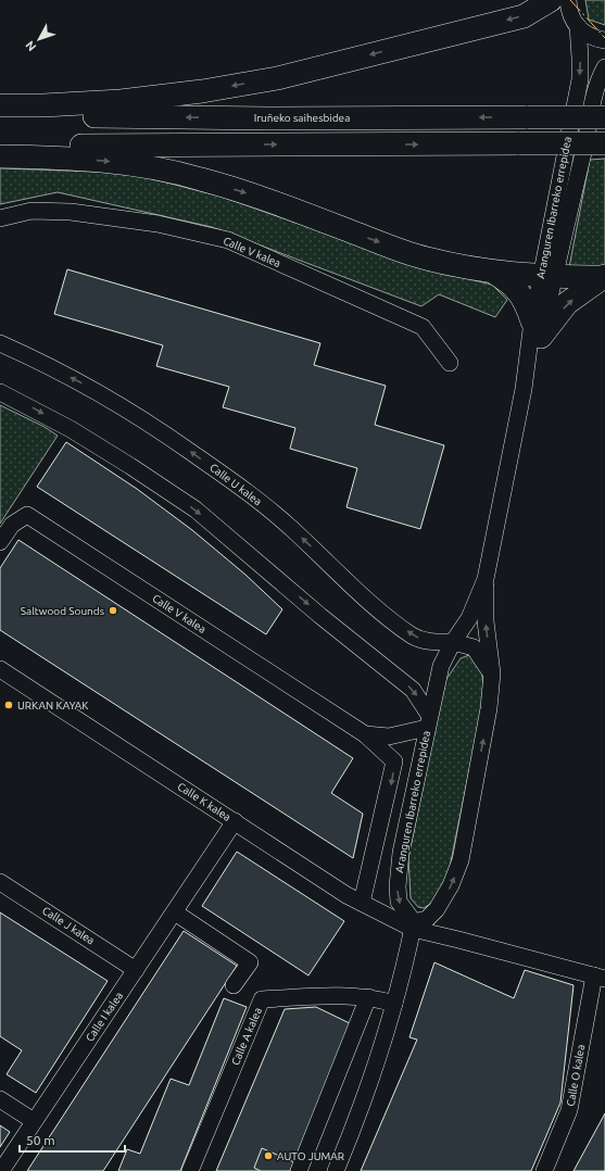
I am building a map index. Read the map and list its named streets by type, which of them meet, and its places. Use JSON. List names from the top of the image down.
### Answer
{
  "streets": {
    "highway": ["Iruñeko saihesbidea"],
    "street": [
      "Aranguren Ibarreko errepidea",
      "Calle V kalea",
      "Calle U kalea",
      "Calle K kalea",
      "Calle J kalea",
      "Calle I kalea",
      "Calle A kalea",
      "Calle O kalea"
    ]
  },
  "crossings": [
    ["Aranguren Ibarreko errepidea", "Calle V kalea"],
    ["Aranguren Ibarreko errepidea", "Calle U kalea"],
    ["Aranguren Ibarreko errepidea", "Calle K kalea"],
    ["Aranguren Ibarreko errepidea", "Calle O kalea"],
    ["Calle V kalea", "Calle K kalea"],
    ["Calle K kalea", "Calle I kalea"],
    ["Calle K kalea", "Calle O kalea"],
    ["Calle J kalea", "Calle I kalea"]
  ],
  "places": ["Saltwood Sounds", "URKAN KAYAK", "AUTO JUMAR"],
  "scale_bar": "50 m",
  "north": "bottom left"
}
